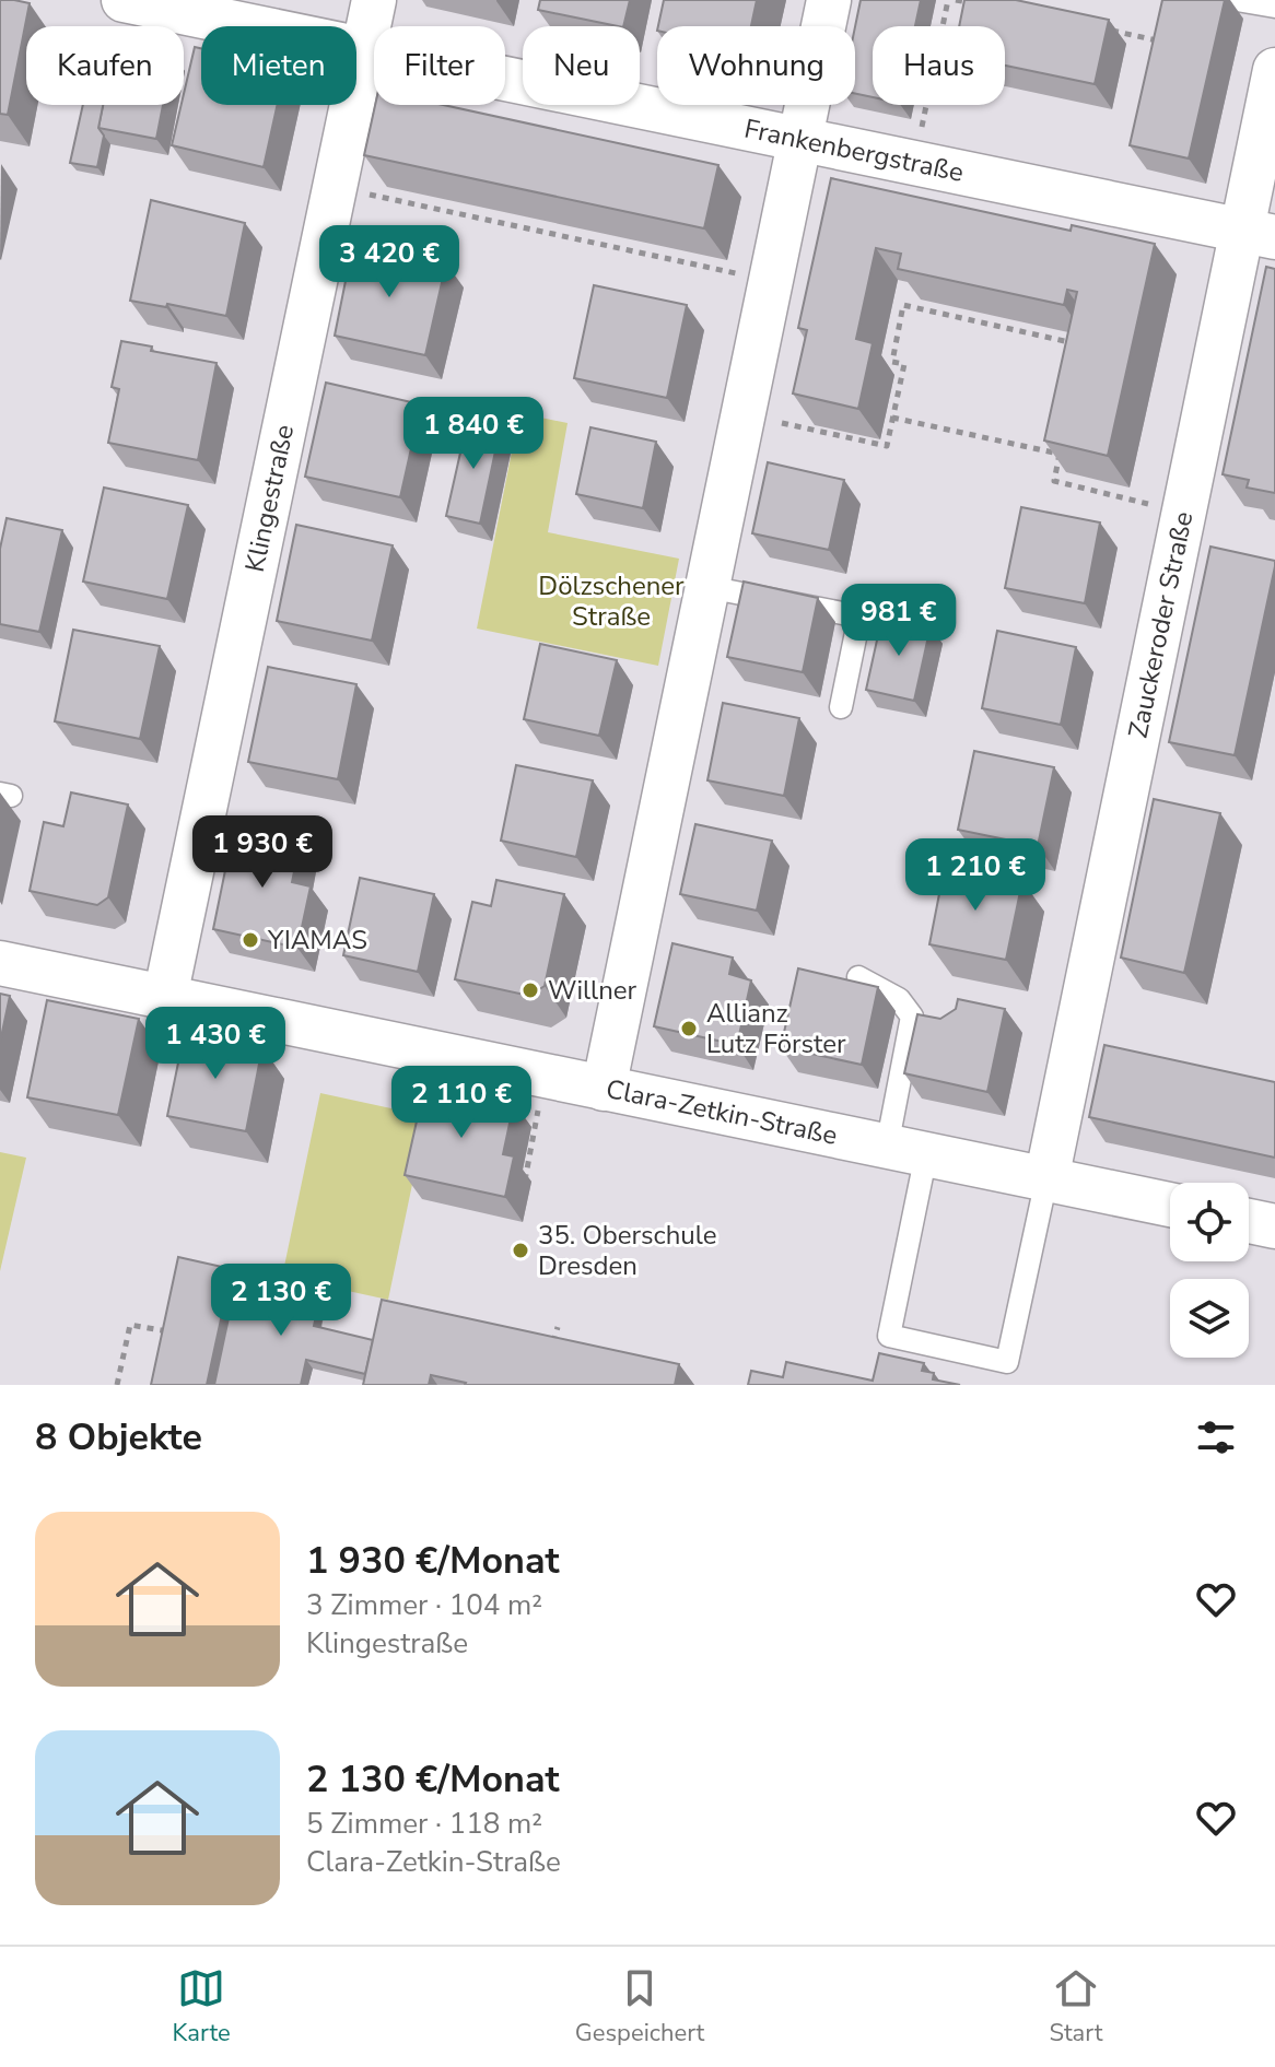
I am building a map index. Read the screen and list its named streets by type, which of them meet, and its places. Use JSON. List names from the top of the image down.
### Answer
{
  "streets": {
    "street": [
      "Frankenbergstraße",
      "Klingestraße",
      "Zauckeroder Straße",
      "Clara-Zetkin-Straße"
    ]
  },
  "crossings": [
    ["Frankenbergstraße", "Klingestraße"],
    ["Frankenbergstraße", "Zauckeroder Straße"],
    ["Klingestraße", "Clara-Zetkin-Straße"],
    ["Zauckeroder Straße", "Clara-Zetkin-Straße"]
  ],
  "parks": ["Dölzschener Straße"],
  "places": [
    "YIAMAS",
    "Willner",
    "Allianz Lutz Förster",
    "35. Oberschule Dresden"
  ],
  "page": {
    "chip": [
      "Kaufen",
      "Mieten",
      "Filter",
      "Neu",
      "Wohnung",
      "Haus"
    ],
    "price": [
      "3 420 €",
      "1 840 €",
      "981 €",
      "1 930 €",
      "1 210 €",
      "1 430 €",
      "2 110 €",
      "2 130 €"
    ],
    "heading": "8 Objekte",
    "list": [
      {
        "name": "1 930 €/Monat",
        "note": "3 Zimmer · 104 m² · Klingestraße"
      },
      {
        "name": "2 130 €/Monat",
        "note": "5 Zimmer · 118 m² · Clara-Zetkin-Straße"
      }
    ],
    "tabs": ["Karte", "Gespeichert", "Start"]
  }
}
